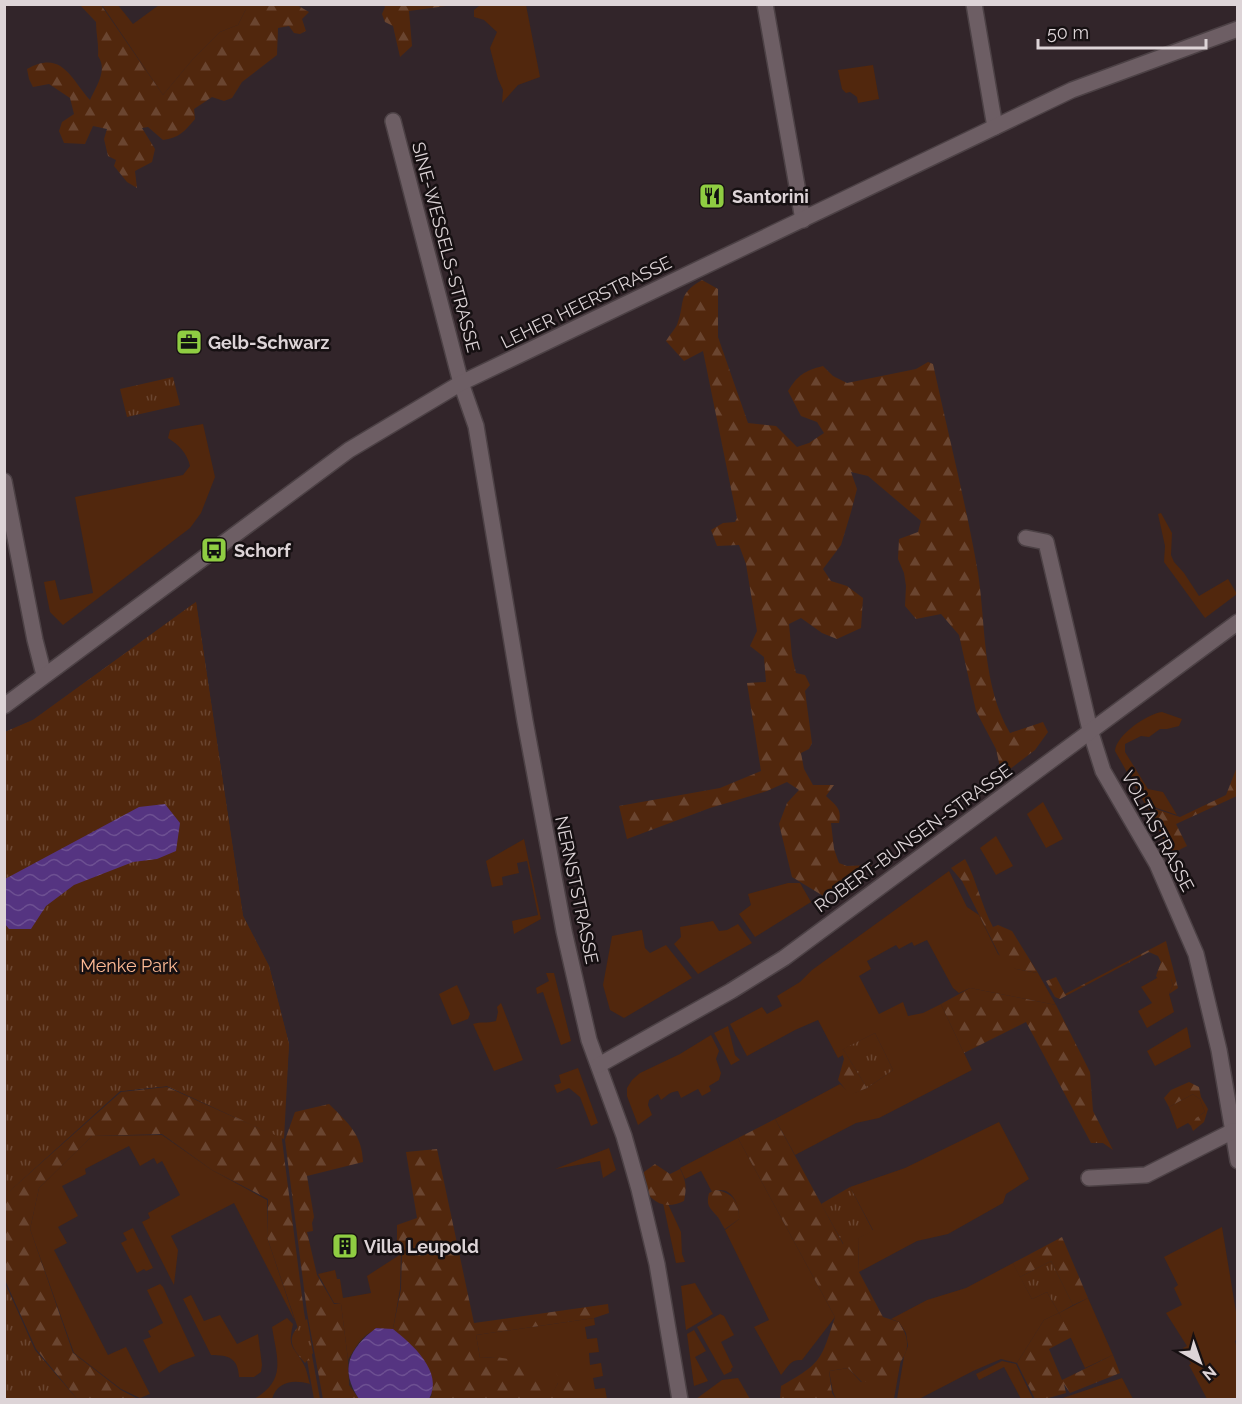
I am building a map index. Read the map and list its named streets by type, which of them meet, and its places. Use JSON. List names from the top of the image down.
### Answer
{
  "streets": {
    "street": [
      "SINE-WESSELS-STRASSE",
      "LEHER HEERSTRASSE",
      "VOLTASTRASSE",
      "ROBERT-BUNSEN-STRASSE",
      "NERNSTSTRASSE"
    ]
  },
  "crossings": [
    ["SINE-WESSELS-STRASSE", "LEHER HEERSTRASSE"],
    ["SINE-WESSELS-STRASSE", "NERNSTSTRASSE"],
    ["LEHER HEERSTRASSE", "NERNSTSTRASSE"],
    ["VOLTASTRASSE", "ROBERT-BUNSEN-STRASSE"],
    ["ROBERT-BUNSEN-STRASSE", "NERNSTSTRASSE"]
  ],
  "parks": ["Menke Park"],
  "places": {
    "restaurant": ["Santorini"],
    "office": ["Gelb-Schwarz"],
    "bus stop": ["Schorf"],
    "building": ["Villa Leupold"]
  },
  "scale_bar": "50 m",
  "north": "bottom right"
}
